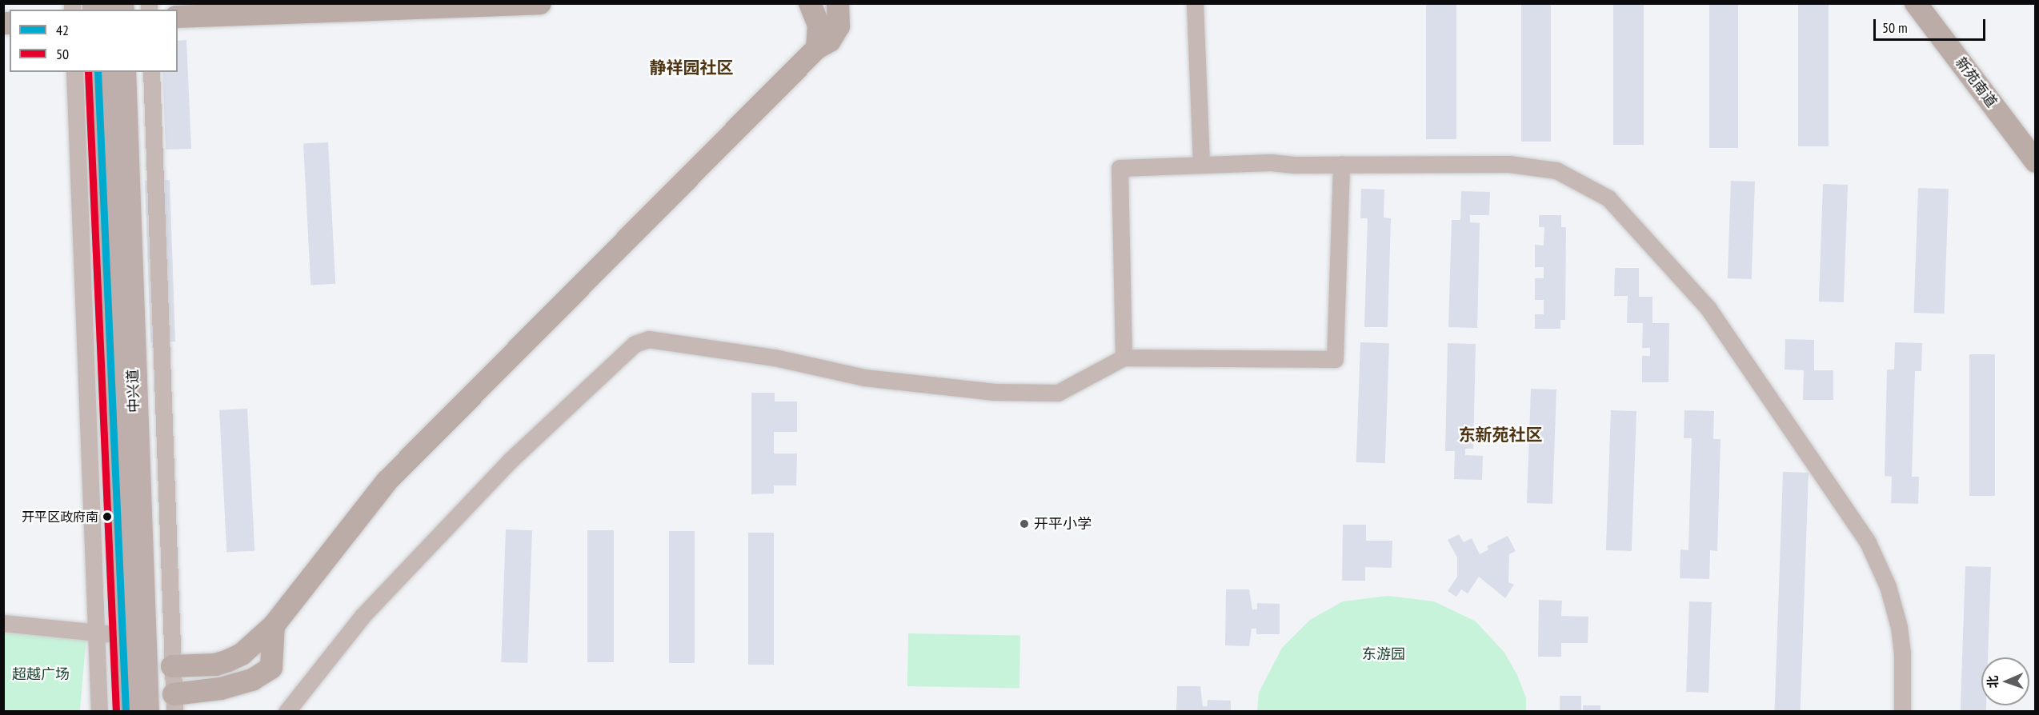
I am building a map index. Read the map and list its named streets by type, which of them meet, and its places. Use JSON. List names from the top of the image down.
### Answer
{
  "streets": {
    "main road": ["中兴道"],
    "street": ["新苑南道"]
  },
  "districts": ["静祥园社区", "东新苑社区"],
  "parks": ["东游园", "超越广场"],
  "places": ["开平区政府南", "开平小学"],
  "lines": ["transit line 42", "transit line 50"],
  "legend": ["42", "50"],
  "scale_bar": "50 m",
  "north": "left"
}
